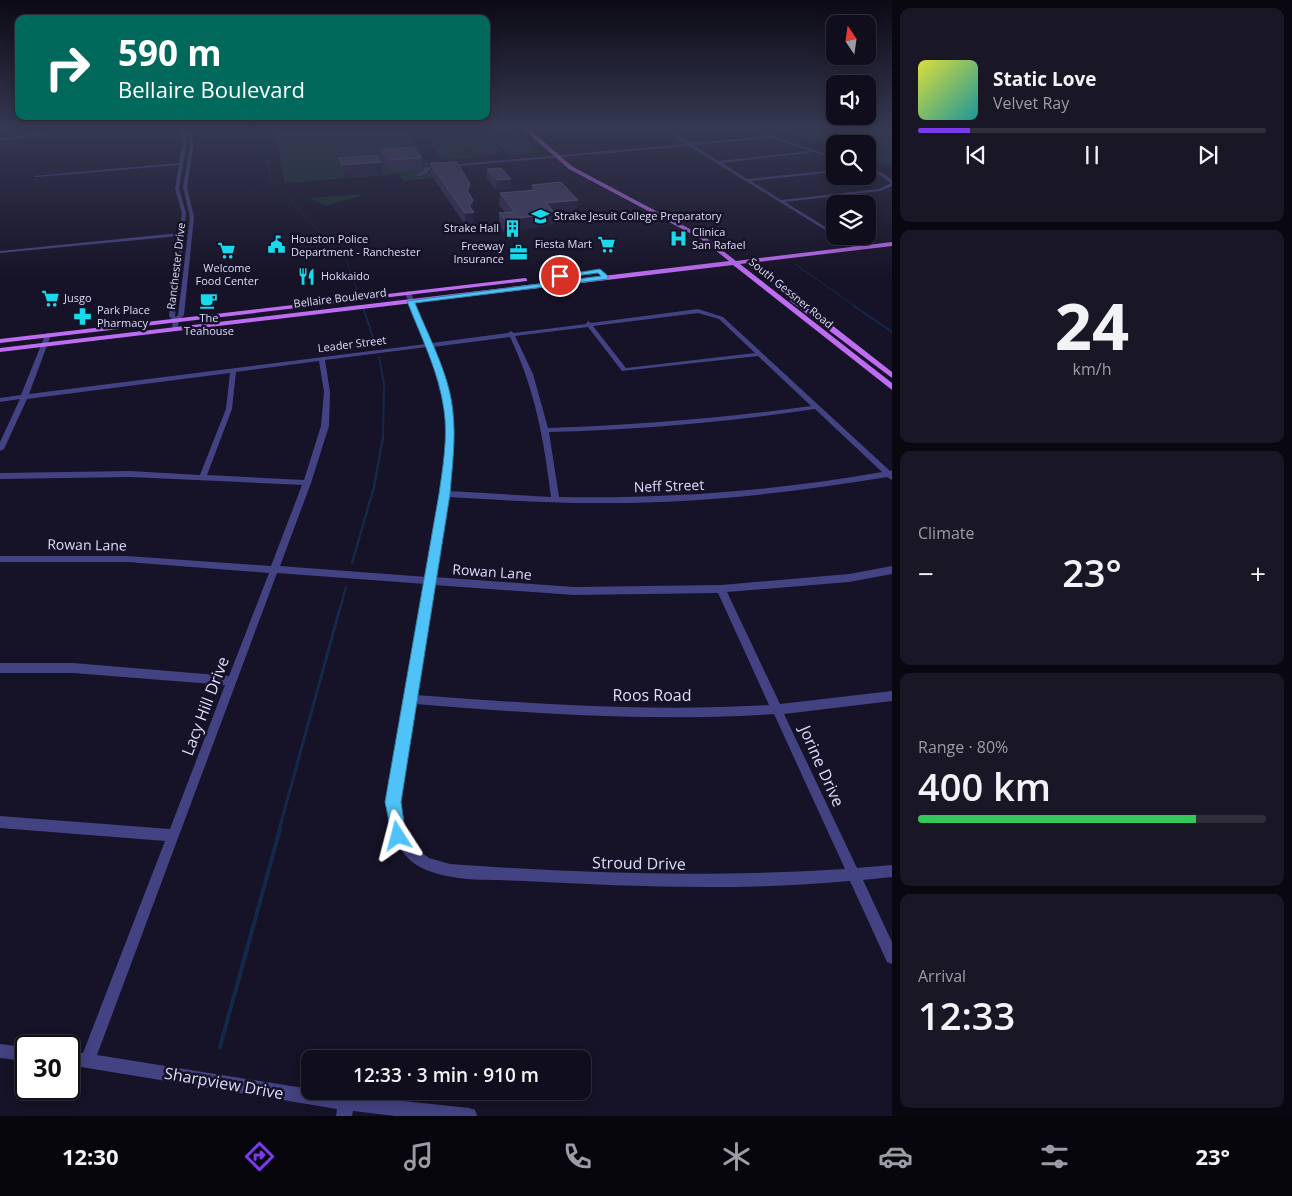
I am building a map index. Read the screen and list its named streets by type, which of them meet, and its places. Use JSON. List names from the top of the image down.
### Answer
{
  "streets": {
    "main road": ["South Gessner Road", "Bellaire Boulevard"],
    "street": [
      "Ranchester Drive",
      "Leader Street",
      "Neff Street",
      "Rowan Lane",
      "Roos Road",
      "Lacy Hill Drive",
      "Jorine Drive",
      "Stroud Drive",
      "Sharpview Drive"
    ]
  },
  "crossings": [
    ["Ranchester Drive", "Bellaire Boulevard"],
    ["South Gessner Road", "Bellaire Boulevard"],
    ["Leader Street", "Lacy Hill Drive"],
    ["Rowan Lane", "Lacy Hill Drive"],
    ["Rowan Lane", "Jorine Drive"],
    ["Roos Road", "Jorine Drive"],
    ["Roos Road", "Stroud Drive"],
    ["Lacy Hill Drive", "Sharpview Drive"],
    ["Jorine Drive", "Stroud Drive"]
  ],
  "places": {
    "school or university": ["Strake Jesuit College Preparatory"],
    "building": ["Strake Hall"],
    "hospital": ["Clinica San Rafael"],
    "supermarket": ["Fiesta Mart", "Welcome Food Center", "Jusgo"],
    "public building": ["Houston Police Department - Ranchester"],
    "office": ["Freeway Insurance"],
    "restaurant": ["Hokkaido"],
    "cafe": ["The Teahouse"],
    "pharmacy": ["Park Place Pharmacy"]
  },
  "north": "top",
  "page": {
    "turn": ["590 m", "Bellaire Boulevard"],
    "song": ["Static Love", "Velvet Ray"],
    "tile": [
      ["24", "km/h"],
      "Climate",
      ["Range · 80%", "400 km"],
      ["Arrival", "12:33"]
    ],
    "heat": ["−", "23°", "+"],
    "limit": "30",
    "trip": "12:33 · 3 min · 910 m",
    "tabs": ["12:30", "23°"]
  }
}
